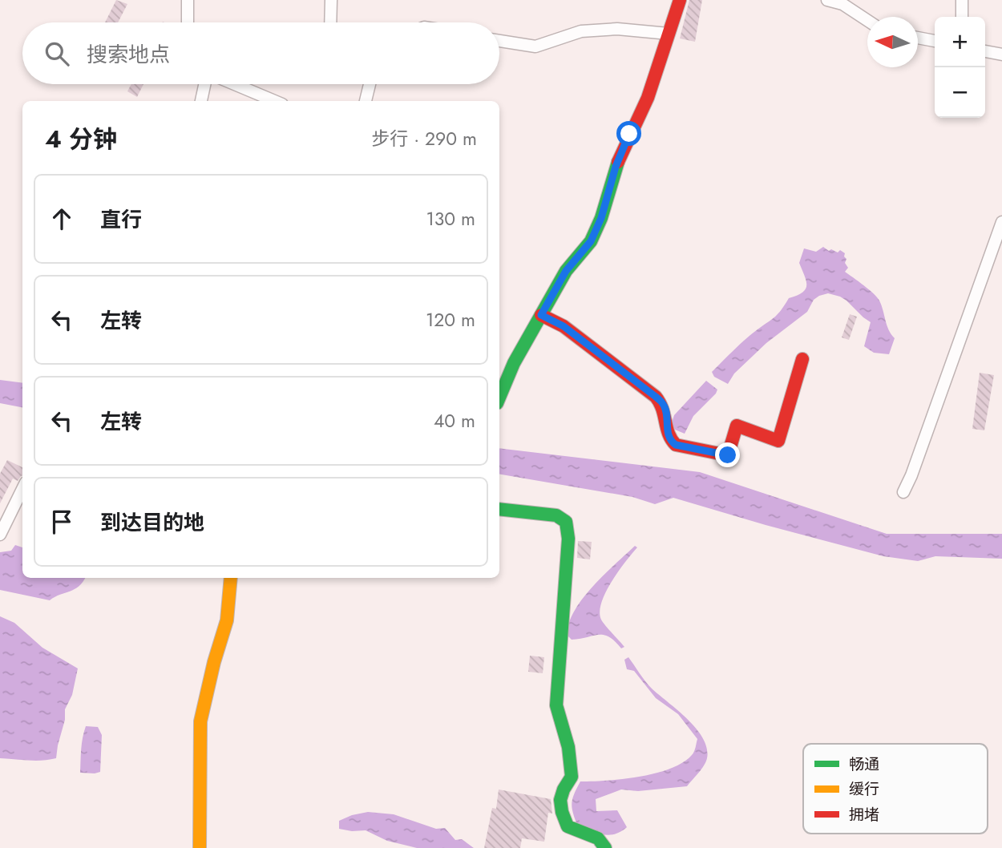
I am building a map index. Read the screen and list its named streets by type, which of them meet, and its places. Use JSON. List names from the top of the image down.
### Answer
{
  "legend": ["畅通", "缓行", "拥堵"],
  "north": "left",
  "page": {
    "map_buttons": ["+", "−"],
    "search": "搜索地点",
    "heading": ["4 分钟", "步行 · 290 m"],
    "list": [
      ["直行", "130 m"],
      ["左转", "120 m"],
      ["左转", "40 m"],
      "到达目的地"
    ]
  }
}
